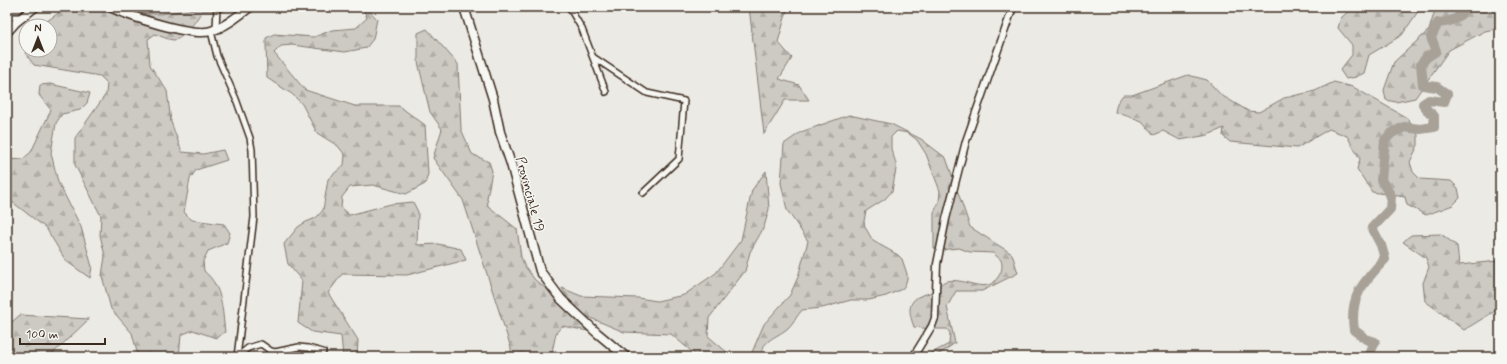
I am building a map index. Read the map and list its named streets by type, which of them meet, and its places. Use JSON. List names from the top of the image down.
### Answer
{
  "streets": {
    "main road": ["Provinciale 19"]
  },
  "scale_bar": "100 m",
  "north": "top"
}
